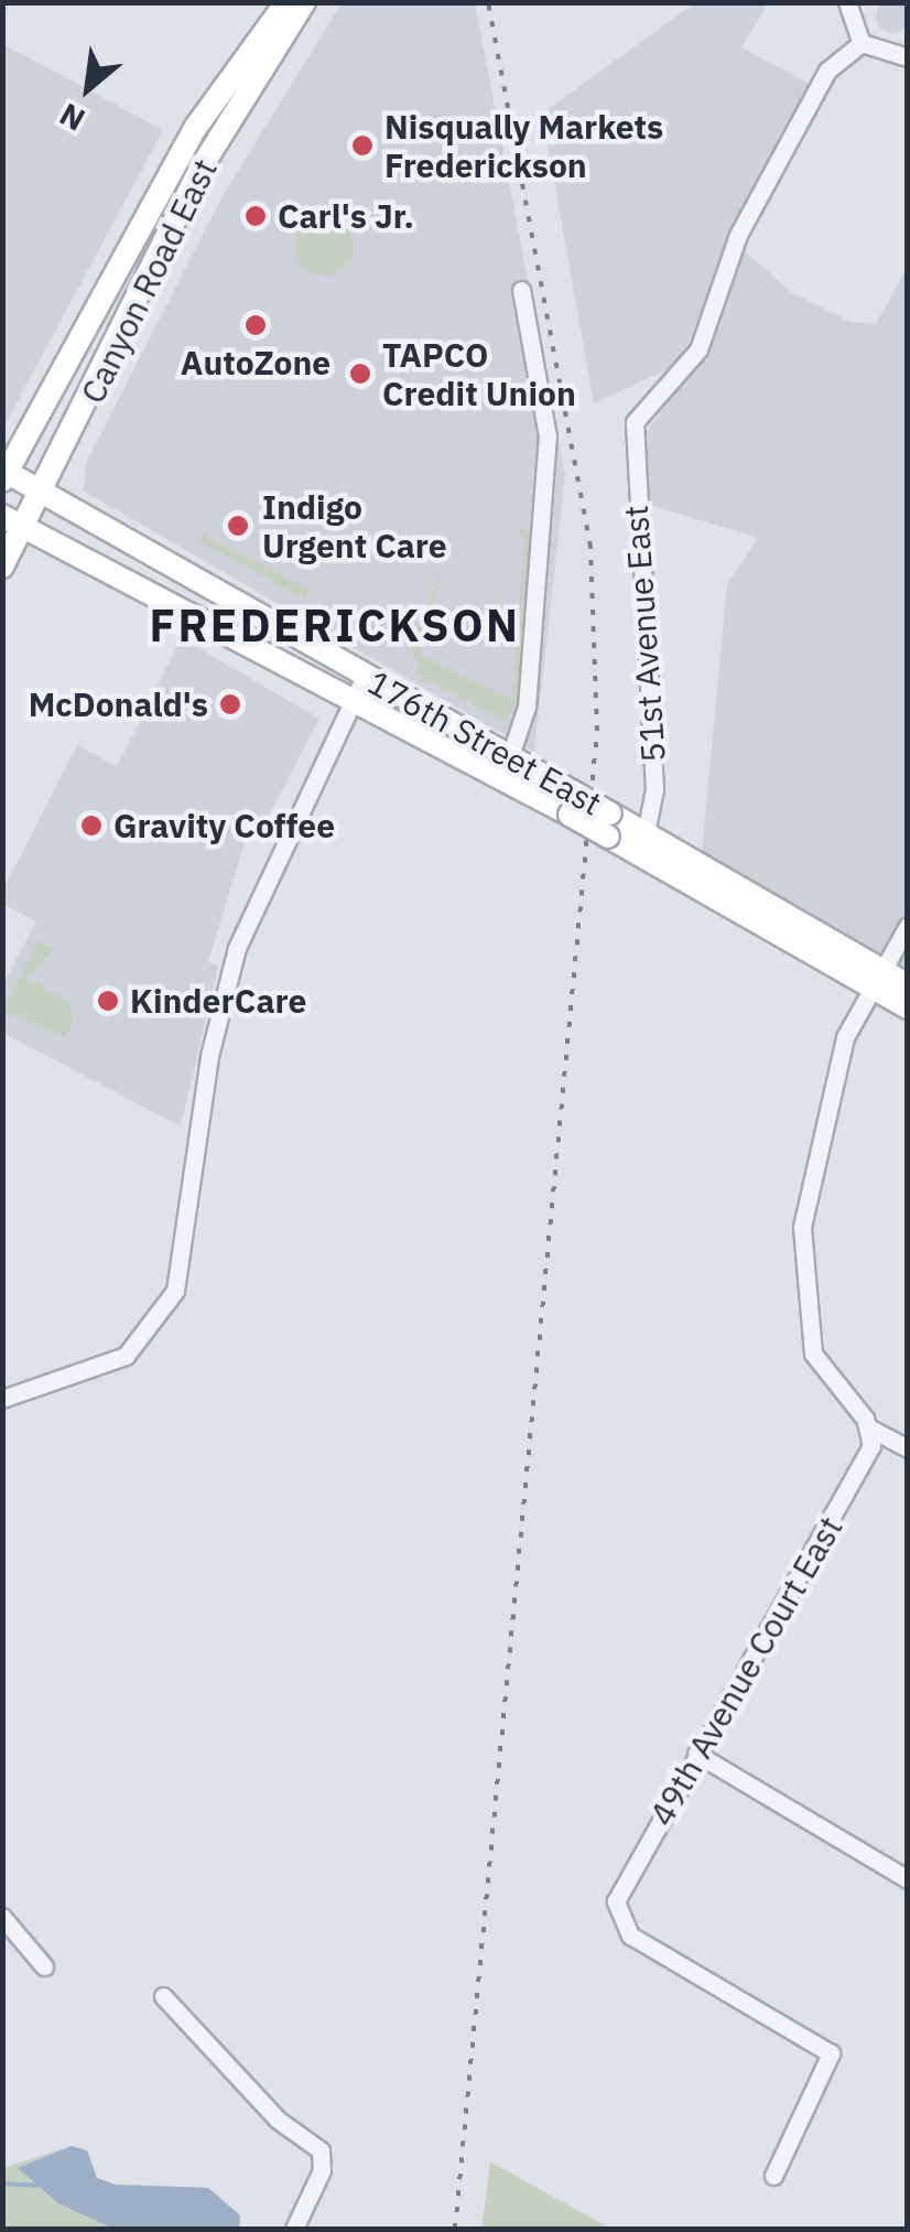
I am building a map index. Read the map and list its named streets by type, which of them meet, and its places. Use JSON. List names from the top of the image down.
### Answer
{
  "streets": {
    "main road": ["Canyon Road East", "176th Street East"],
    "street": ["51st Avenue East", "49th Avenue Court East"]
  },
  "crossings": [
    ["Canyon Road East", "176th Street East"],
    ["51st Avenue East", "176th Street East"]
  ],
  "districts": ["FREDERICKSON"],
  "places": [
    "Nisqually Markets Frederickson",
    "Carl's Jr.",
    "AutoZone",
    "TAPCO Credit Union",
    "Indigo Urgent Care",
    "McDonald's",
    "Gravity Coffee",
    "KinderCare"
  ],
  "north": "bottom left"
}
